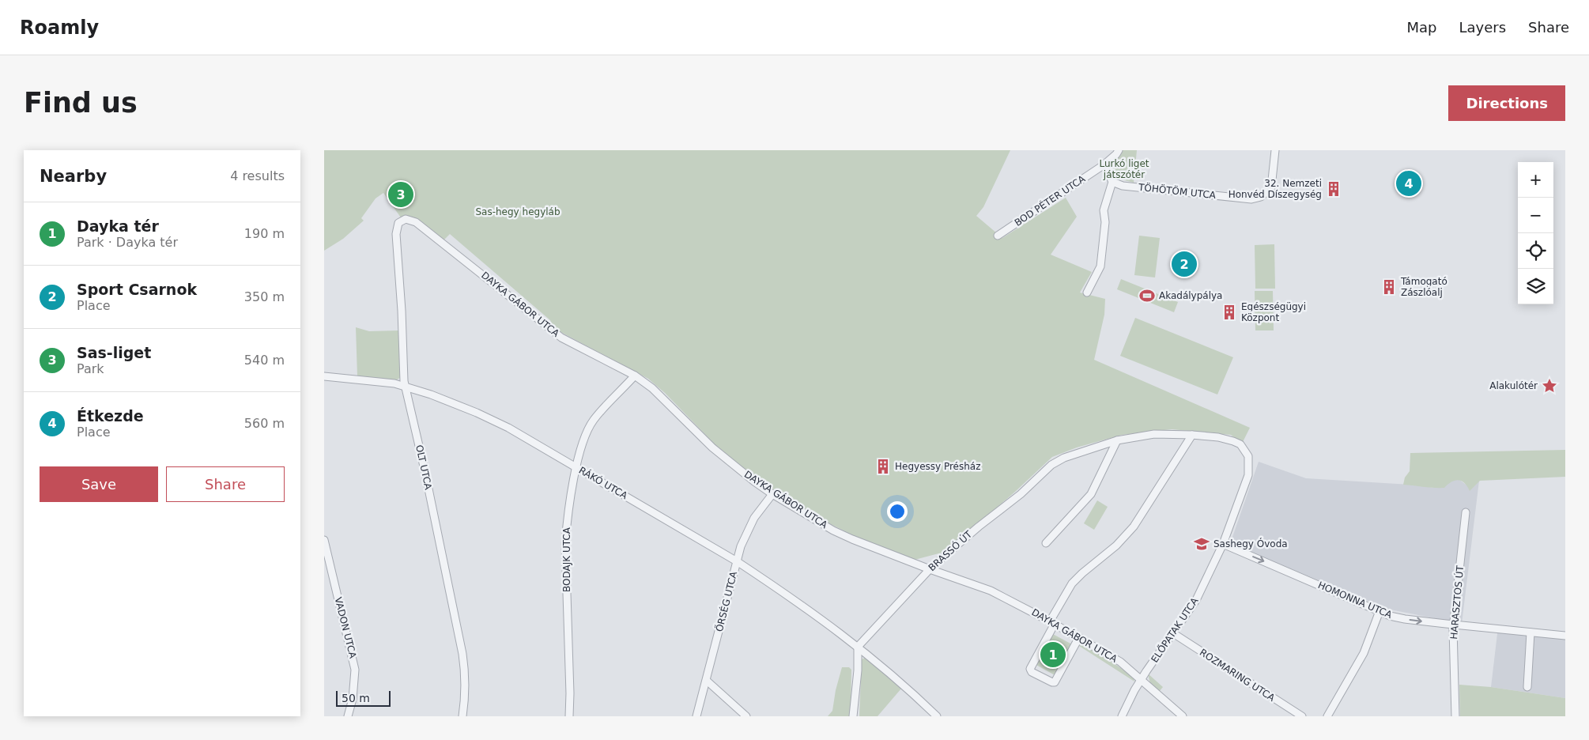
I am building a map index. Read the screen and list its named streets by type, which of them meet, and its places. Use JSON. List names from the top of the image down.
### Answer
{
  "streets": {
    "street": [
      "TÖHÖTÖM UTCA",
      "BOD PÉTER UTCA",
      "DAYKA GÁBOR UTCA",
      "OLT UTCA",
      "RÁKÓ UTCA",
      "BRASSÓ ÚT",
      "BODAJK UTCA",
      "HOMONNA UTCA",
      "ŐRSÉG UTCA",
      "HARASZTOS ÚT",
      "VADON UTCA",
      "ELŐPATAK UTCA",
      "ROZMARING UTCA"
    ]
  },
  "crossings": [
    ["DAYKA GÁBOR UTCA", "OLT UTCA"],
    ["DAYKA GÁBOR UTCA", "BRASSÓ ÚT"],
    ["DAYKA GÁBOR UTCA", "BODAJK UTCA"],
    ["DAYKA GÁBOR UTCA", "ŐRSÉG UTCA"],
    ["DAYKA GÁBOR UTCA", "ELŐPATAK UTCA"],
    ["OLT UTCA", "RÁKÓ UTCA"],
    ["RÁKÓ UTCA", "BRASSÓ ÚT"],
    ["RÁKÓ UTCA", "BODAJK UTCA"],
    ["RÁKÓ UTCA", "ŐRSÉG UTCA"],
    ["BRASSÓ ÚT", "ELŐPATAK UTCA"],
    ["HOMONNA UTCA", "HARASZTOS ÚT"],
    ["HOMONNA UTCA", "ELŐPATAK UTCA"],
    ["ELŐPATAK UTCA", "ROZMARING UTCA"]
  ],
  "one_way": ["HOMONNA UTCA"],
  "parks": ["Lurkó liget játszótér", "Sas-hegy hegyláb"],
  "places": {
    "building": [
      "32. Nemzeti Honvéd Díszegység",
      "Támogató Zászlóalj",
      "Egészségügyi Központ",
      "Hegyessy Présház"
    ],
    "sports": ["Akadálypálya"],
    "place": ["Alakulótér"],
    "school or university": ["Sashegy Óvoda"]
  },
  "scale_bar": "50 m",
  "page": {
    "header": "Roamly",
    "nav": ["Map", "Layers", "Share"],
    "buttons": [
      "Directions",
      ["Save", "Share"]
    ],
    "title": "Find us",
    "heading": ["Nearby", "4 results"],
    "map_buttons": ["+", "−"],
    "pins": [
      "4",
      "3",
      "2",
      "1"
    ],
    "list": [
      {
        "mark": "1",
        "name": "Dayka tér",
        "note": "Park · Dayka tér",
        "value": "190 m"
      },
      {
        "mark": "2",
        "name": "Sport Csarnok",
        "note": "Place",
        "value": "350 m"
      },
      {
        "mark": "3",
        "name": "Sas-liget",
        "note": "Park",
        "value": "540 m"
      },
      {
        "mark": "4",
        "name": "Étkezde",
        "note": "Place",
        "value": "560 m"
      }
    ],
    "scale": "50 m"
  }
}
